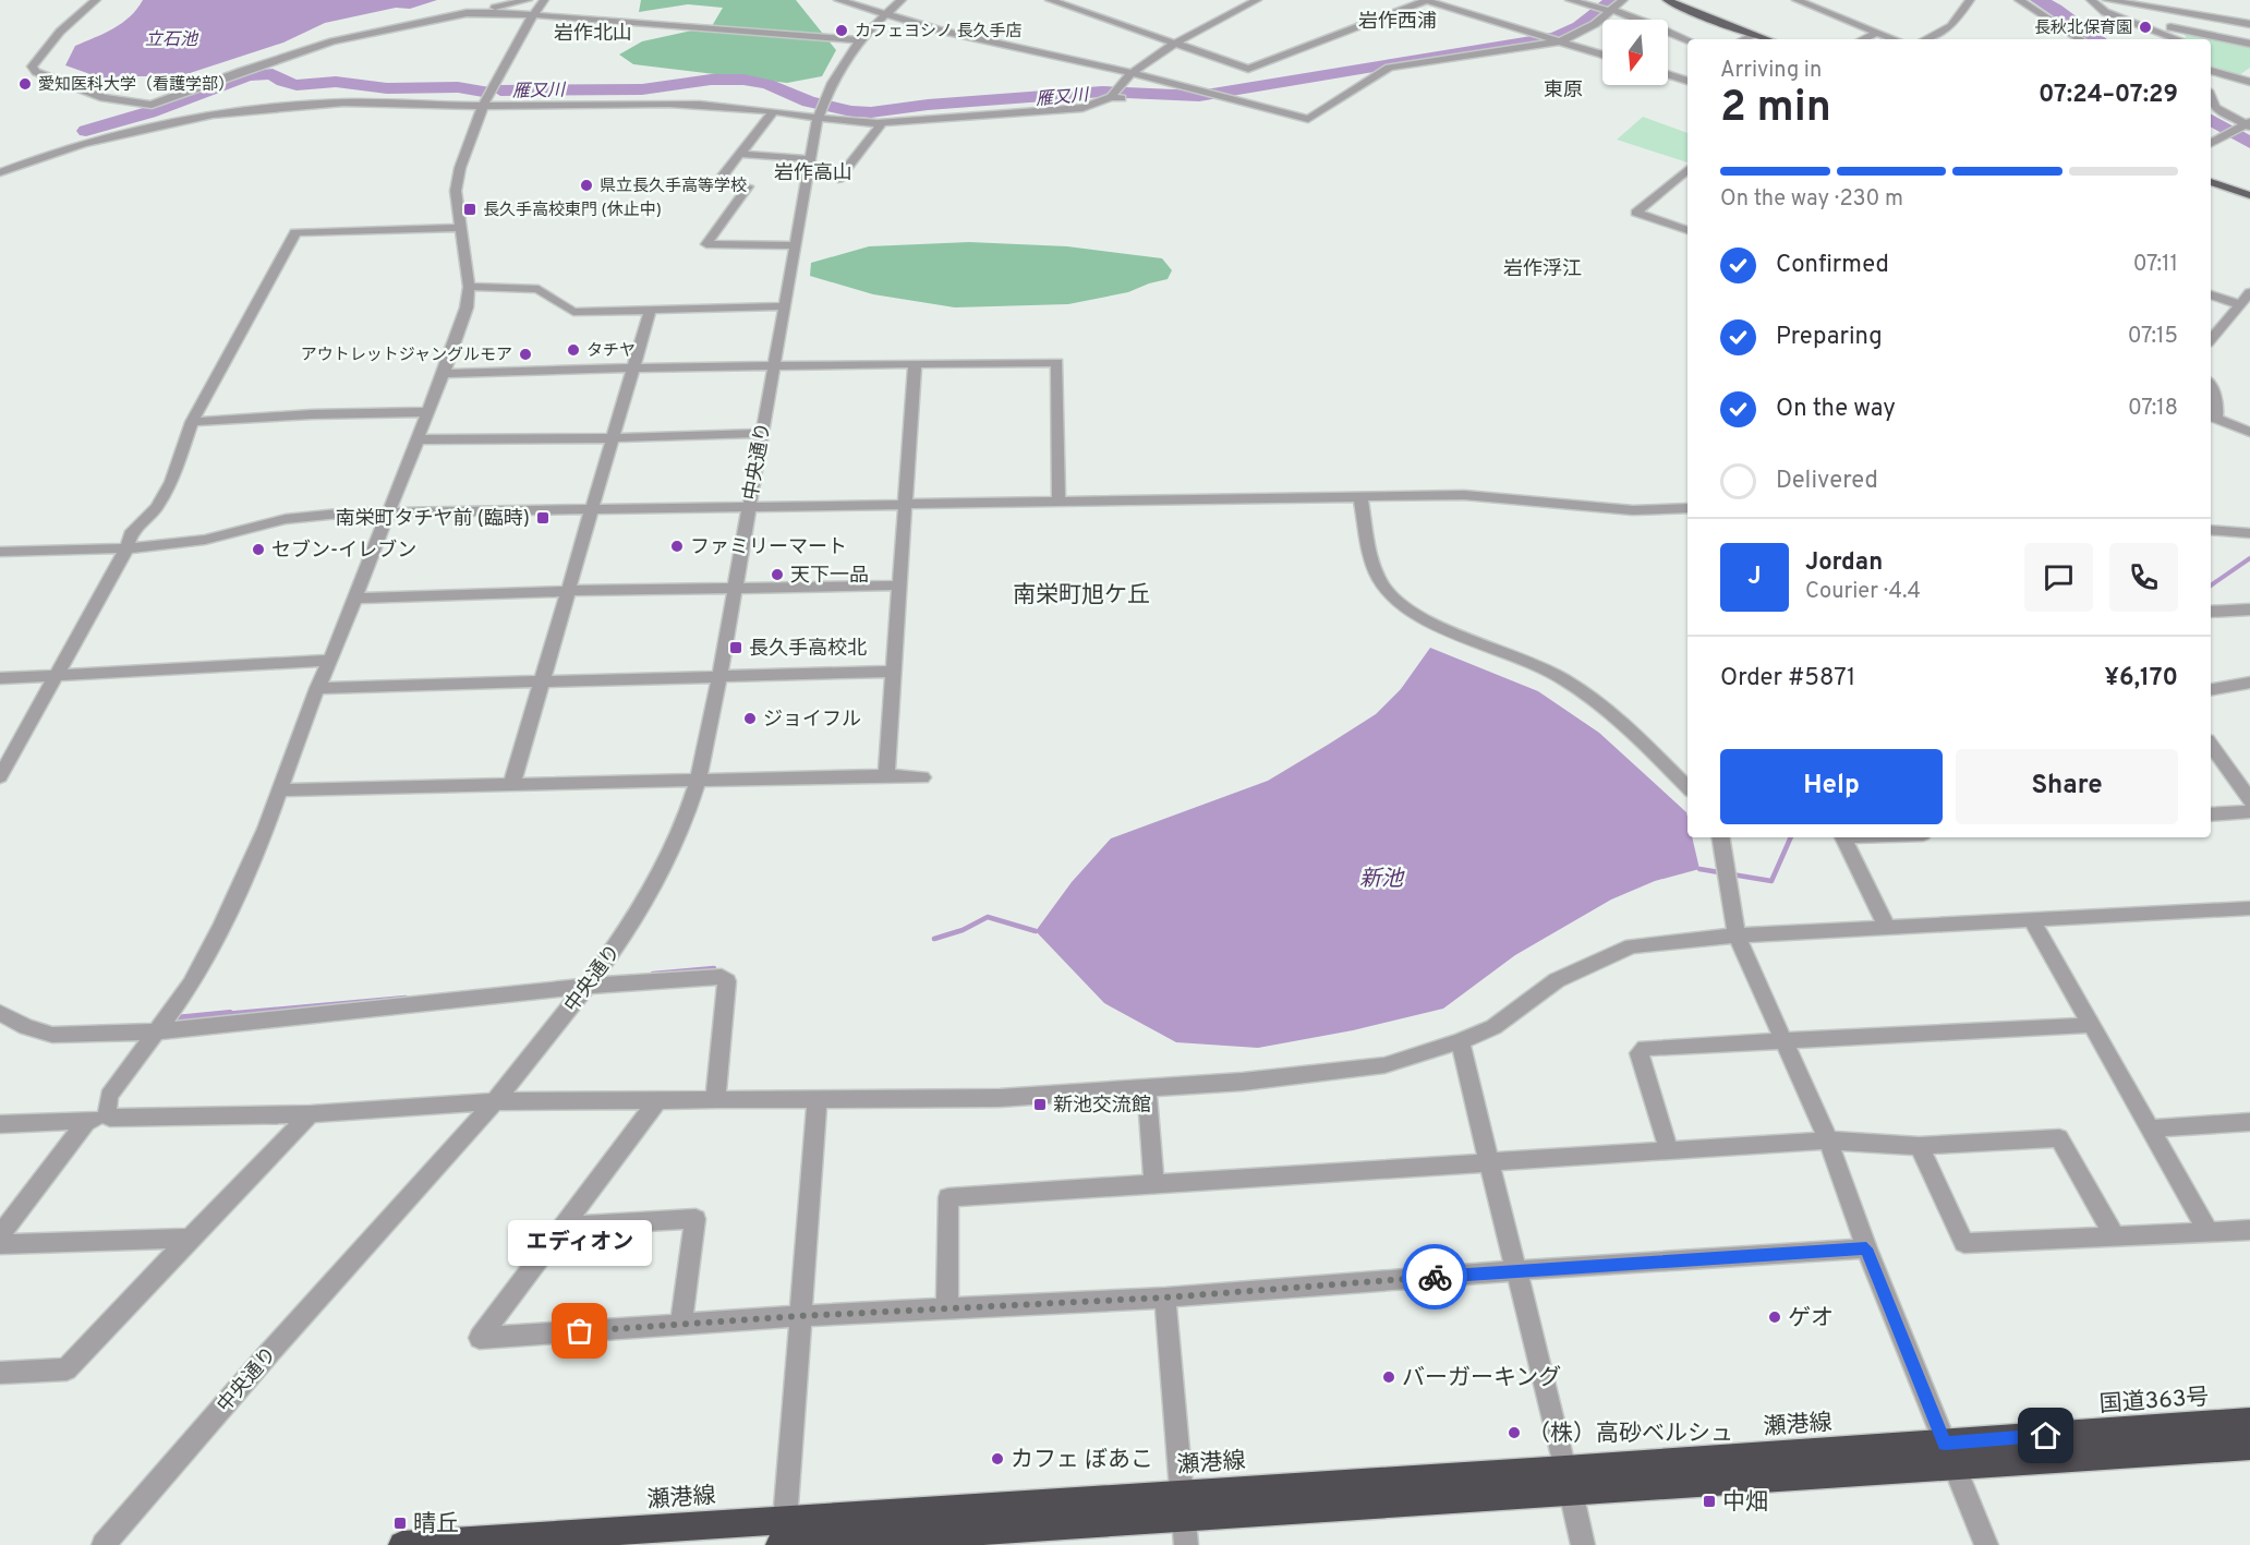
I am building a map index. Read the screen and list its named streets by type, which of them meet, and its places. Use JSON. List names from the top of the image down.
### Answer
{
  "streets": {
    "highway": ["国道363号", "瀬港線"],
    "street": ["中央通り"]
  },
  "crossings": [
    ["国道363号", "瀬港線"]
  ],
  "districts": [
    "岩作西浦",
    "岩作北山",
    "東原",
    "岩作高山",
    "岩作浮江",
    "南栄町旭ケ丘"
  ],
  "water": ["立石池", "雁又川", "新池"],
  "places": {
    "other": [
      "長秋北保育園",
      "カフェヨシノ 長久手店",
      "愛知医科大学（看護学部）",
      "県立長久手高等学校",
      "タチヤ",
      "アウトレットジャングルモア",
      "ファミリーマート",
      "セブン-イレブン",
      "天下一品",
      "ジョイフル",
      "ゲオ",
      "エディオン",
      "バーガーキング",
      "（株）高砂ベルシュ",
      "カフェ ぼあこ"
    ],
    "transit": [
      "長久手高校東門 (休止中)",
      "南栄町タチヤ前 (臨時)",
      "長久手高校北",
      "新池交流館",
      "中畑",
      "晴丘"
    ]
  },
  "north": "bottom",
  "page": {
    "heading": ["2 min", "Arriving in", "07:24–07:29"],
    "panel": [
      "Jordan",
      "Courier · 4.4",
      "Order #5871",
      "¥6,170"
    ],
    "bar": "On the way · 230 m",
    "list": [
      ["Confirmed", "07:11"],
      ["Preparing", "07:15"],
      ["On the way", "07:18"],
      "Delivered"
    ],
    "round": "J",
    "buttons": ["Help", "Share"],
    "bubble": "エディオン"
  }
}
